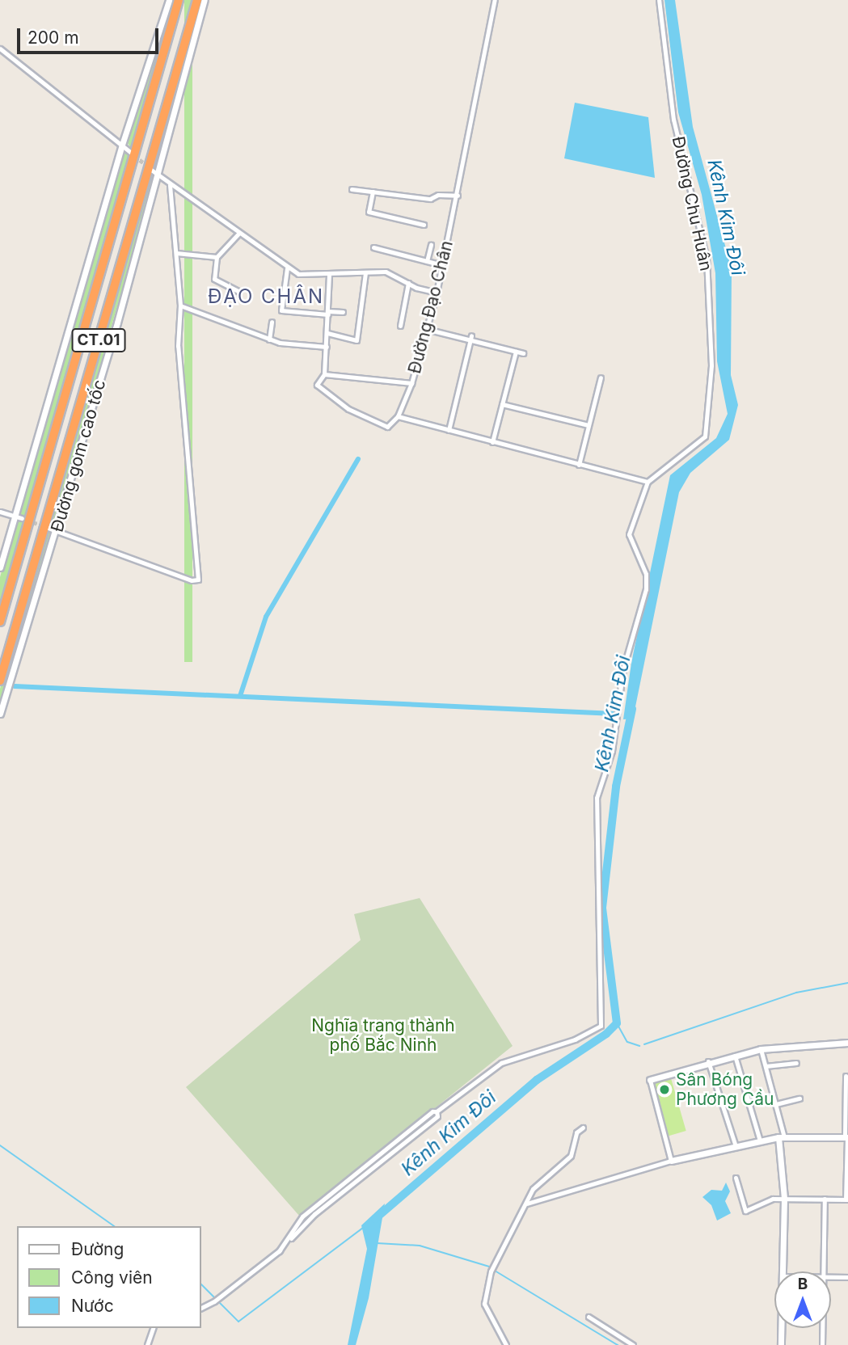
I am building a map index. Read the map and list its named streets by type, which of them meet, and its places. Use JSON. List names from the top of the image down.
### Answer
{
  "streets": {
    "highway": ["CT.01"],
    "main road": ["Đường gom cao tốc"],
    "street": ["Đường Chu Huân", "Đường Đạo Chân"]
  },
  "districts": ["ĐẠO CHÂN"],
  "water": ["Kênh Kim Đôi"],
  "parks": ["Nghĩa trang thành phố Bắc Ninh"],
  "places": ["Sân Bóng Phương Cầu"],
  "legend": ["Đường", "Công viên", "Nước"],
  "scale_bar": "200 m",
  "north": "top"
}
